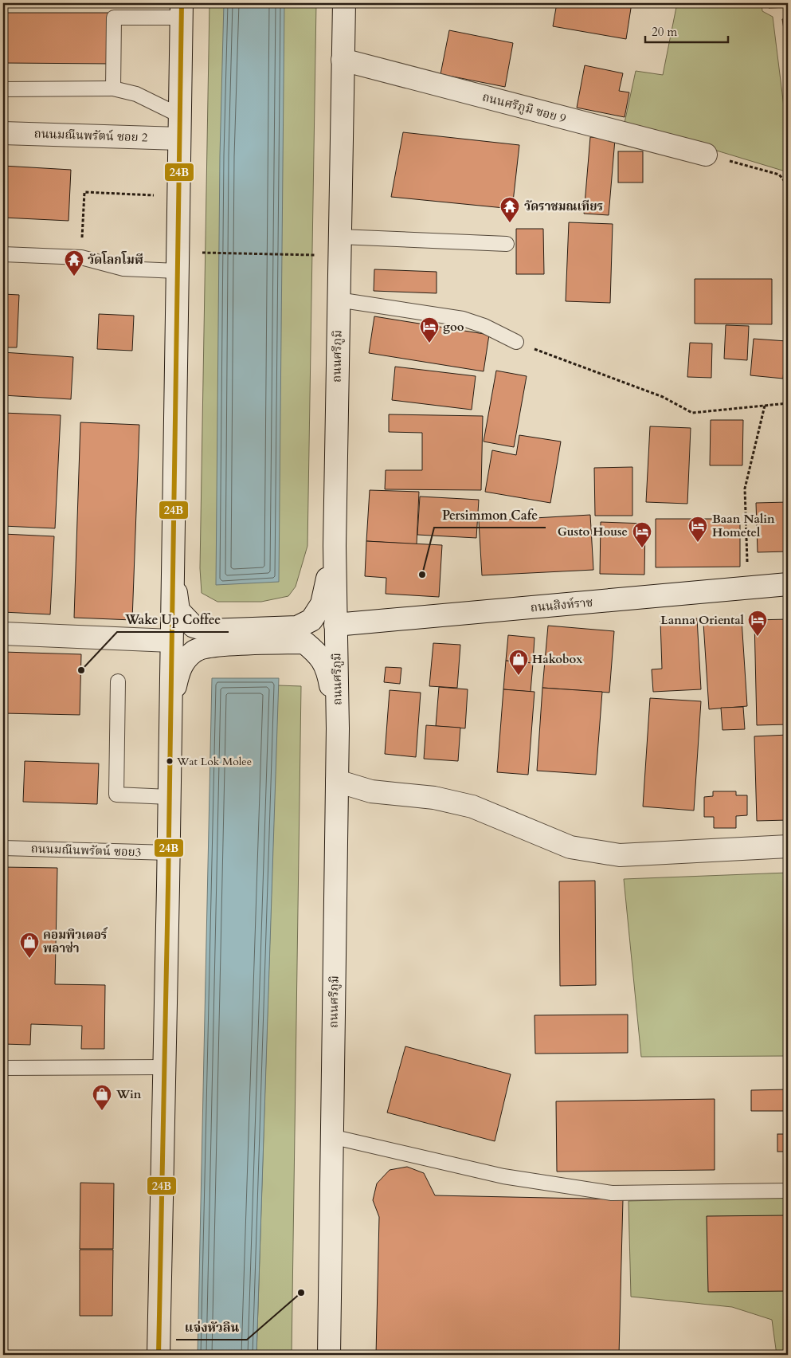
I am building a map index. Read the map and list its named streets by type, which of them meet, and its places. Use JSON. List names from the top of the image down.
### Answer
{
  "streets": {
    "main road": [
      "ถนนศรีภูมิ ซอย 9",
      "ถนนมณีนพรัตน์ ซอย 2",
      "ถนนศรีภูมิ",
      "ถนนสิงห์ราช"
    ],
    "lane": ["ถนนมณีนพรัตน์ ซอย3"]
  },
  "crossings": [
    ["ถนนศรีภูมิ ซอย 9", "ถนนศรีภูมิ"],
    ["ถนนศรีภูมิ", "ถนนสิงห์ราช"]
  ],
  "places": {
    "temple": ["วัดราชมณเทียร", "วัดโลกโมฬี"],
    "hotel": [
      "goo",
      "Baan Nalin Hometel",
      "Gusto House",
      "Lanna Oriental"
    ],
    "other": [
      "Persimmon Cafe",
      "Wake Up Coffee",
      "Wat Lok Molee",
      "แจ่งหัวลิน"
    ],
    "shop": ["Hakobox", "คอมพิวเตอร์ พลาซ่า", "Win"]
  },
  "lines": ["transit line 24B"],
  "scale_bar": "20 m"
}
